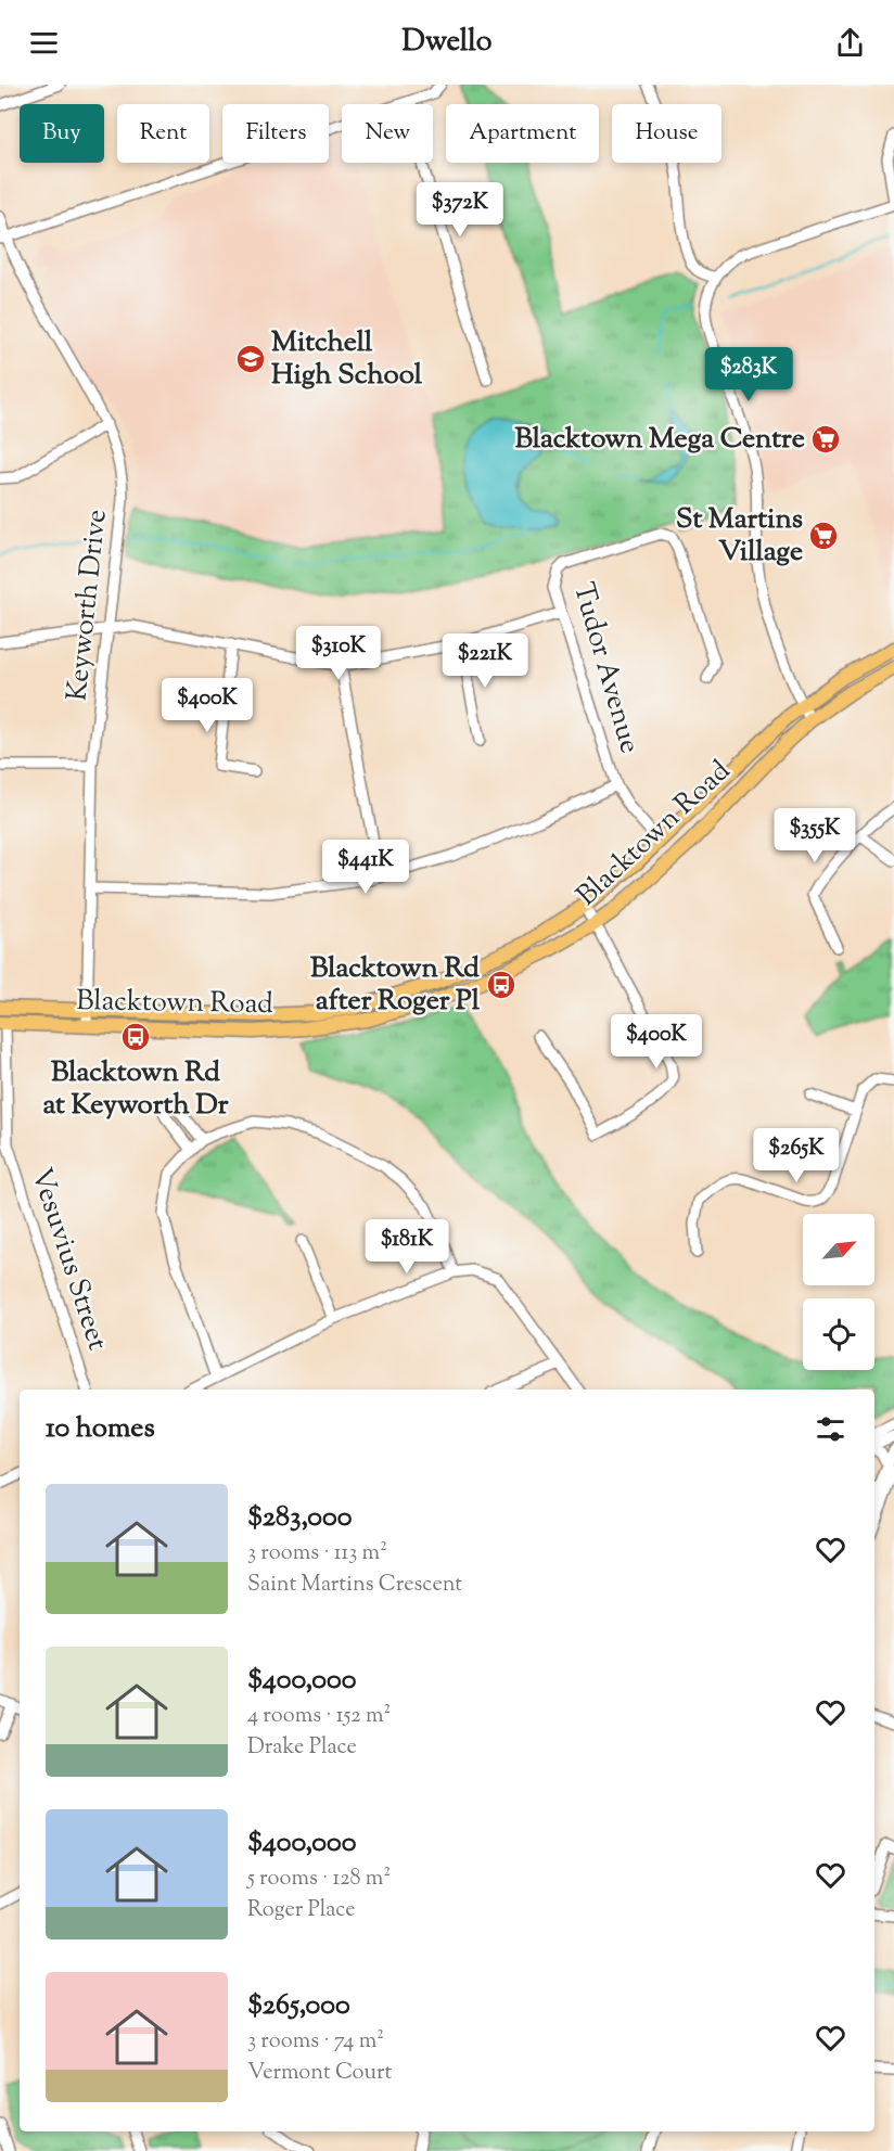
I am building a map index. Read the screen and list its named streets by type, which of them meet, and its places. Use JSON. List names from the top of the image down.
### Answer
{
  "streets": {
    "main road": ["Blacktown Road"],
    "street": ["Keyworth Drive", "Tudor Avenue", "Vesuvius Street"]
  },
  "crossings": [
    ["Keyworth Drive", "Blacktown Road"],
    ["Tudor Avenue", "Blacktown Road"],
    ["Blacktown Road", "Vesuvius Street"]
  ],
  "places": {
    "school or university": ["Mitchell High School"],
    "supermarket": ["Blacktown Mega Centre", "St Martins Village"],
    "bus stop": ["Blacktown Rd after Roger Pl", "Blacktown Rd at Keyworth Dr"]
  },
  "north": "top right",
  "page": {
    "header": "Dwello",
    "chip": [
      "Buy",
      "Rent",
      "Filters",
      "New",
      "Apartment",
      "House"
    ],
    "price": [
      "$372K",
      "$283K",
      "$310K",
      "$221K",
      "$400K",
      "$355K",
      "$441K",
      "$400K",
      "$265K",
      "$181K"
    ],
    "heading": "10 homes",
    "list": [
      {
        "name": "$283,000",
        "note": "3 rooms · 113 m² · Saint Martins Crescent"
      },
      {
        "name": "$400,000",
        "note": "4 rooms · 152 m² · Drake Place"
      },
      {
        "name": "$400,000",
        "note": "5 rooms · 128 m² · Roger Place"
      },
      {
        "name": "$265,000",
        "note": "3 rooms · 74 m² · Vermont Court"
      }
    ]
  }
}
